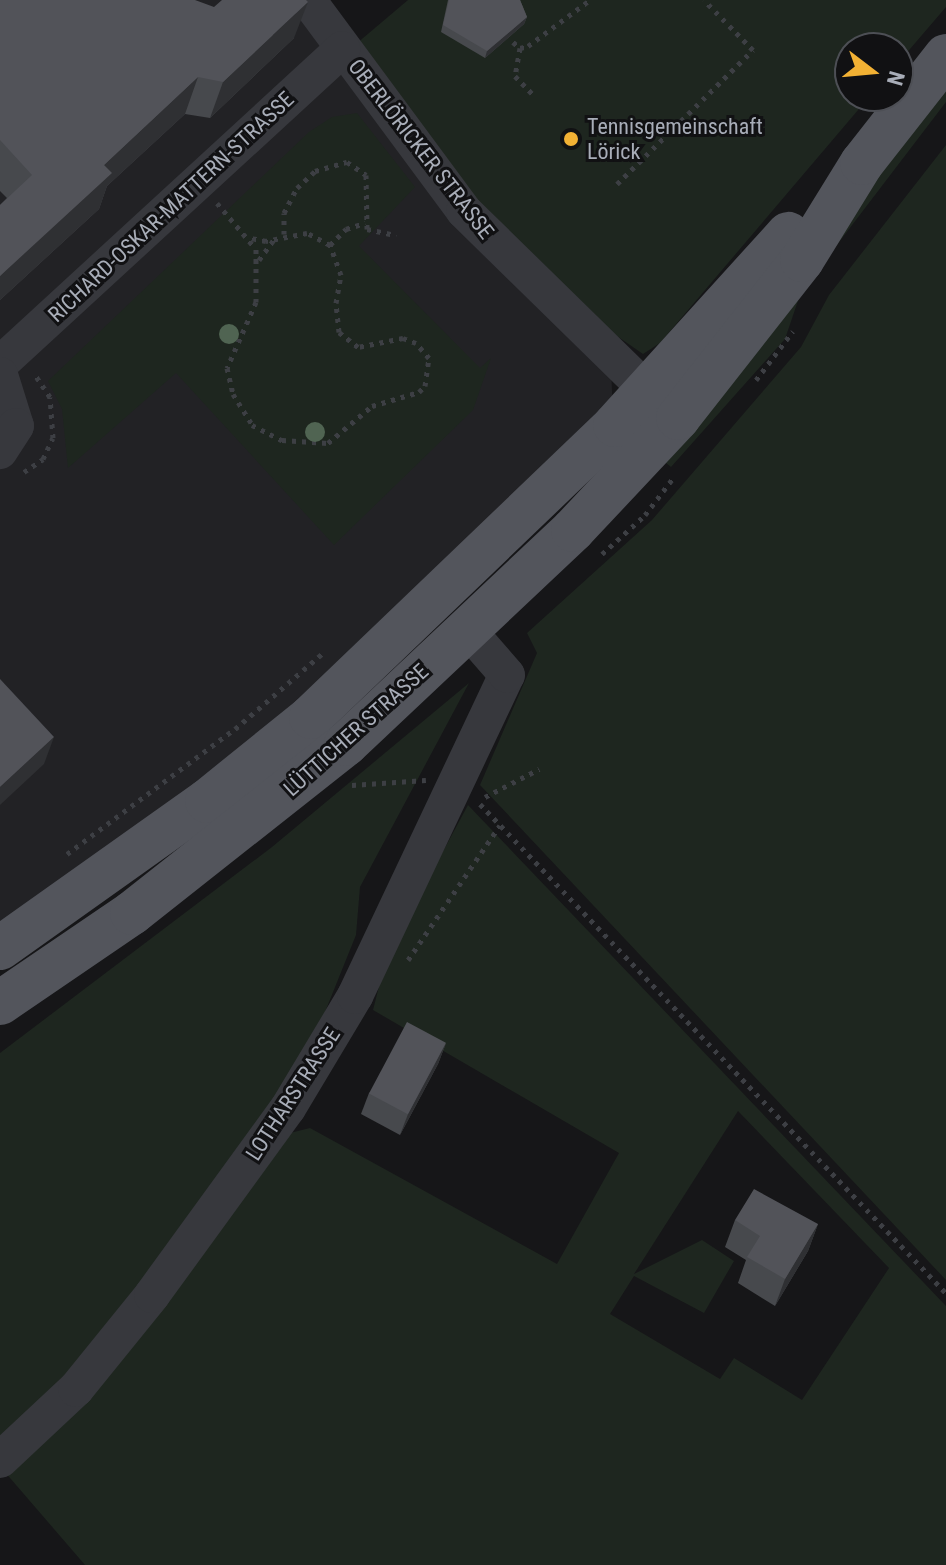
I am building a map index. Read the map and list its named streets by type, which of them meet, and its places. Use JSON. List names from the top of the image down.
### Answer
{
  "streets": {
    "main road": ["LÜTTICHER STRASSE"],
    "street": ["OBERLÖRICKER STRASSE", "RICHARD-OSKAR-MATTERN-STRASSE", "LOTHARSTRASSE"]
  },
  "crossings": [
    ["OBERLÖRICKER STRASSE", "RICHARD-OSKAR-MATTERN-STRASSE"],
    ["OBERLÖRICKER STRASSE", "LÜTTICHER STRASSE"],
    ["LÜTTICHER STRASSE", "LOTHARSTRASSE"]
  ],
  "places": ["Tennisgemeinschaft Lörick"],
  "north": "right"
}
